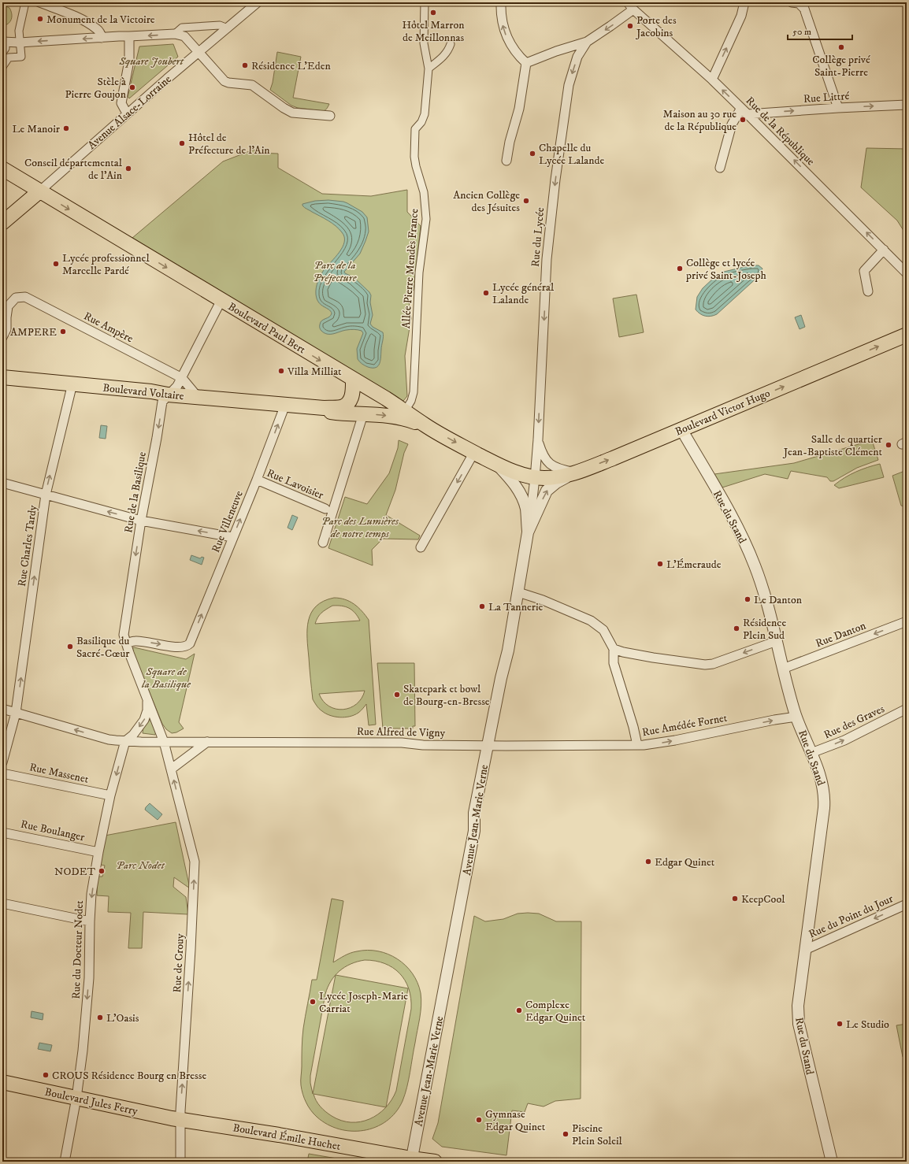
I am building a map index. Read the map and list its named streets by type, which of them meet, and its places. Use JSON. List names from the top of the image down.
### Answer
{
  "streets": {
    "main road": [
      "Avenue Alsace-Lorraine",
      "Boulevard Paul Bert",
      "Boulevard Voltaire",
      "Boulevard Victor Hugo",
      "Boulevard Jules Ferry",
      "Boulevard Émile Huchet"
    ],
    "street": [
      "Rue Littré",
      "Rue de la République",
      "Rue du Lycée",
      "Allée Pierre Mendès France",
      "Rue Ampère",
      "Rue Lavoisier",
      "Rue de la Basilique",
      "Rue du Stand",
      "Rue Villeneuve",
      "Rue Charles Tardy",
      "Rue Danton",
      "Rue des Graves",
      "Rue Amédée Fornet",
      "Rue Alfred de Vigny",
      "Rue Massenet",
      "Avenue Jean-Marie Verne",
      "Rue Boulanger",
      "Rue du Point du Jour",
      "Rue du Docteur Nodet",
      "Rue de Crouy"
    ]
  },
  "crossings": [
    ["Rue Littré", "Rue de la République"],
    ["Avenue Alsace-Lorraine", "Boulevard Paul Bert"],
    ["Rue du Lycée", "Boulevard Paul Bert"],
    ["Rue du Lycée", "Boulevard Victor Hugo"],
    ["Rue du Lycée", "Avenue Jean-Marie Verne"],
    ["Allée Pierre Mendès France", "Boulevard Paul Bert"],
    ["Rue Ampère", "Rue de la Basilique"],
    ["Boulevard Paul Bert", "Boulevard Voltaire"],
    ["Boulevard Paul Bert", "Boulevard Victor Hugo"],
    ["Boulevard Paul Bert", "Rue de la Basilique"],
    ["Boulevard Paul Bert", "Avenue Jean-Marie Verne"],
    ["Boulevard Voltaire", "Rue de la Basilique"],
    ["Boulevard Voltaire", "Rue Villeneuve"],
    ["Boulevard Voltaire", "Rue Charles Tardy"],
    ["Boulevard Victor Hugo", "Rue du Stand"],
    ["Boulevard Victor Hugo", "Avenue Jean-Marie Verne"],
    ["Rue Lavoisier", "Rue Villeneuve"],
    ["Rue de la Basilique", "Rue Villeneuve"],
    ["Rue de la Basilique", "Rue Alfred de Vigny"],
    ["Rue de la Basilique", "Rue du Docteur Nodet"],
    ["Rue de la Basilique", "Rue de Crouy"],
    ["Rue du Stand", "Rue Danton"],
    ["Rue du Stand", "Rue des Graves"],
    ["Rue du Stand", "Rue Amédée Fornet"],
    ["Rue du Stand", "Rue du Point du Jour"],
    ["Rue Charles Tardy", "Rue Alfred de Vigny"],
    ["Rue Amédée Fornet", "Rue Alfred de Vigny"],
    ["Rue Alfred de Vigny", "Avenue Jean-Marie Verne"],
    ["Rue Alfred de Vigny", "Rue du Docteur Nodet"],
    ["Rue Alfred de Vigny", "Rue de Crouy"],
    ["Rue Massenet", "Rue du Docteur Nodet"],
    ["Avenue Jean-Marie Verne", "Boulevard Émile Huchet"],
    ["Rue Boulanger", "Rue du Docteur Nodet"],
    ["Rue du Docteur Nodet", "Boulevard Jules Ferry"],
    ["Rue de Crouy", "Boulevard Jules Ferry"],
    ["Rue de Crouy", "Boulevard Émile Huchet"],
    ["Boulevard Jules Ferry", "Boulevard Émile Huchet"]
  ],
  "one_way": [
    "Rue Littré",
    "Rue de la République",
    "Rue du Lycée",
    "Boulevard Paul Bert",
    "Boulevard Victor Hugo",
    "Rue de la Basilique",
    "Rue Villeneuve",
    "Rue Charles Tardy",
    "Rue Danton",
    "Rue des Graves",
    "Rue du Point du Jour",
    "Rue du Docteur Nodet",
    "Rue de Crouy"
  ],
  "parks": [
    "Square Joubert",
    "Parc de la Préfecture",
    "Parc des Lumières de notre temps",
    "Square de la Basilique",
    "Parc Nodet"
  ],
  "places": [
    "Hôtel Marron de Meillonnas",
    "Monument de la Victoire",
    "Porte des Jacobins",
    "Collège privé Saint-Pierre",
    "Résidence L'Eden",
    "Stèle à Pierre Goujon",
    "Maison au 30 rue de la République",
    "Le Manoir",
    "Hôtel de Préfecture de l'Ain",
    "Chapelle du Lycée Lalande",
    "Conseil départemental de l'Ain",
    "Ancien Collège des Jésuites",
    "Lycée professionnel Marcelle Pardé",
    "Collège et lycée privé Saint-Joseph",
    "Lycée général Lalande",
    "AMPERE",
    "Villa Milliat",
    "Salle de quartier Jean-Baptiste Clément",
    "L'Émeraude",
    "Le Danton",
    "La Tannerie",
    "Résidence Plein Sud",
    "Basilique du Sacré-Cœur",
    "Skatepark et bowl de Bourg-en-Bresse",
    "Edgar Quinet",
    "NODET",
    "KeepCool",
    "Lycée Joseph-Marie Carriat",
    "Complexe Edgar Quinet",
    "L'Oasis",
    "Le Studio",
    "CROUS Résidence Bourg en Bresse",
    "Gymnase Edgar Quinet",
    "Piscine Plein Soleil"
  ],
  "scale_bar": "50 m"
}
